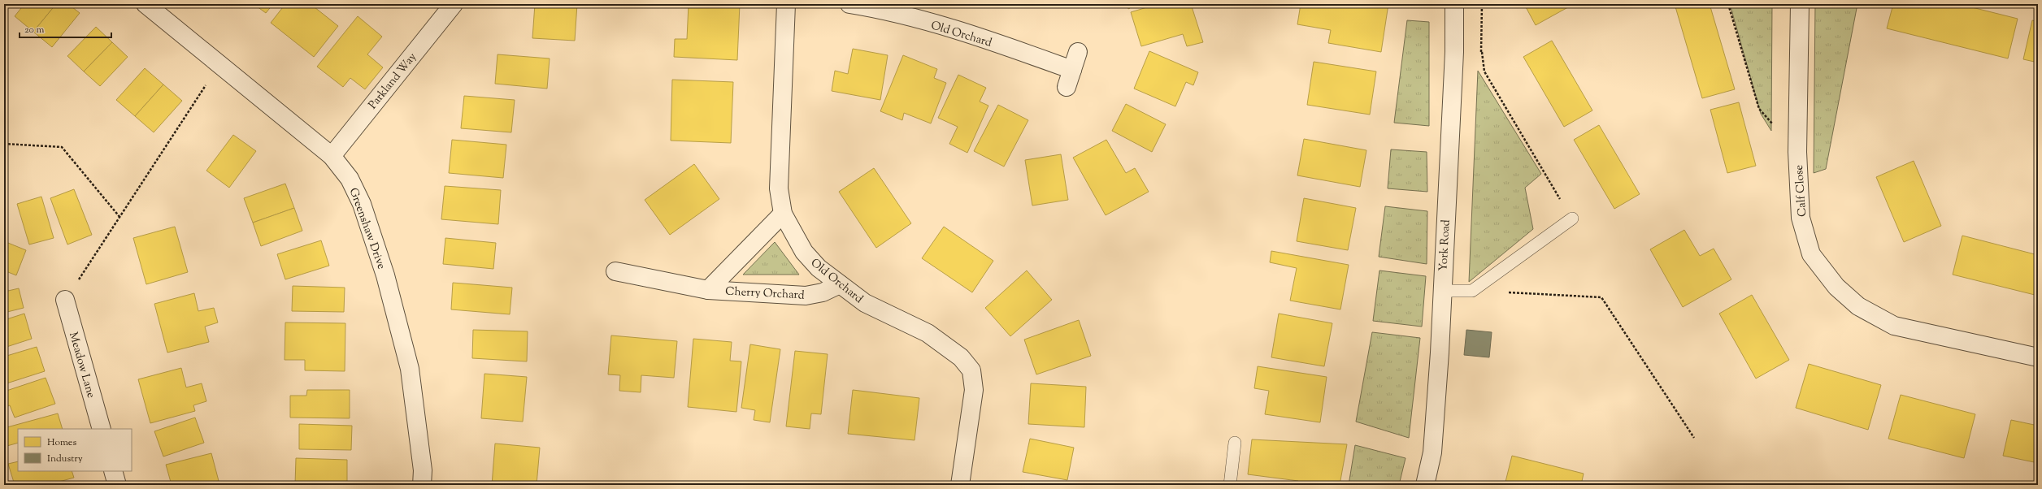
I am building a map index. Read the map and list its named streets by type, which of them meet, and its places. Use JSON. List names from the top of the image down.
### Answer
{
  "streets": {
    "street": [
      "Old Orchard",
      "Parkland Way",
      "Calf Close",
      "Greenshaw Drive",
      "York Road",
      "Cherry Orchard",
      "Meadow Lane"
    ]
  },
  "crossings": [
    ["Old Orchard", "Cherry Orchard"],
    ["Parkland Way", "Greenshaw Drive"]
  ],
  "legend": ["Homes", "Industry"],
  "scale_bar": "20 m"
}
